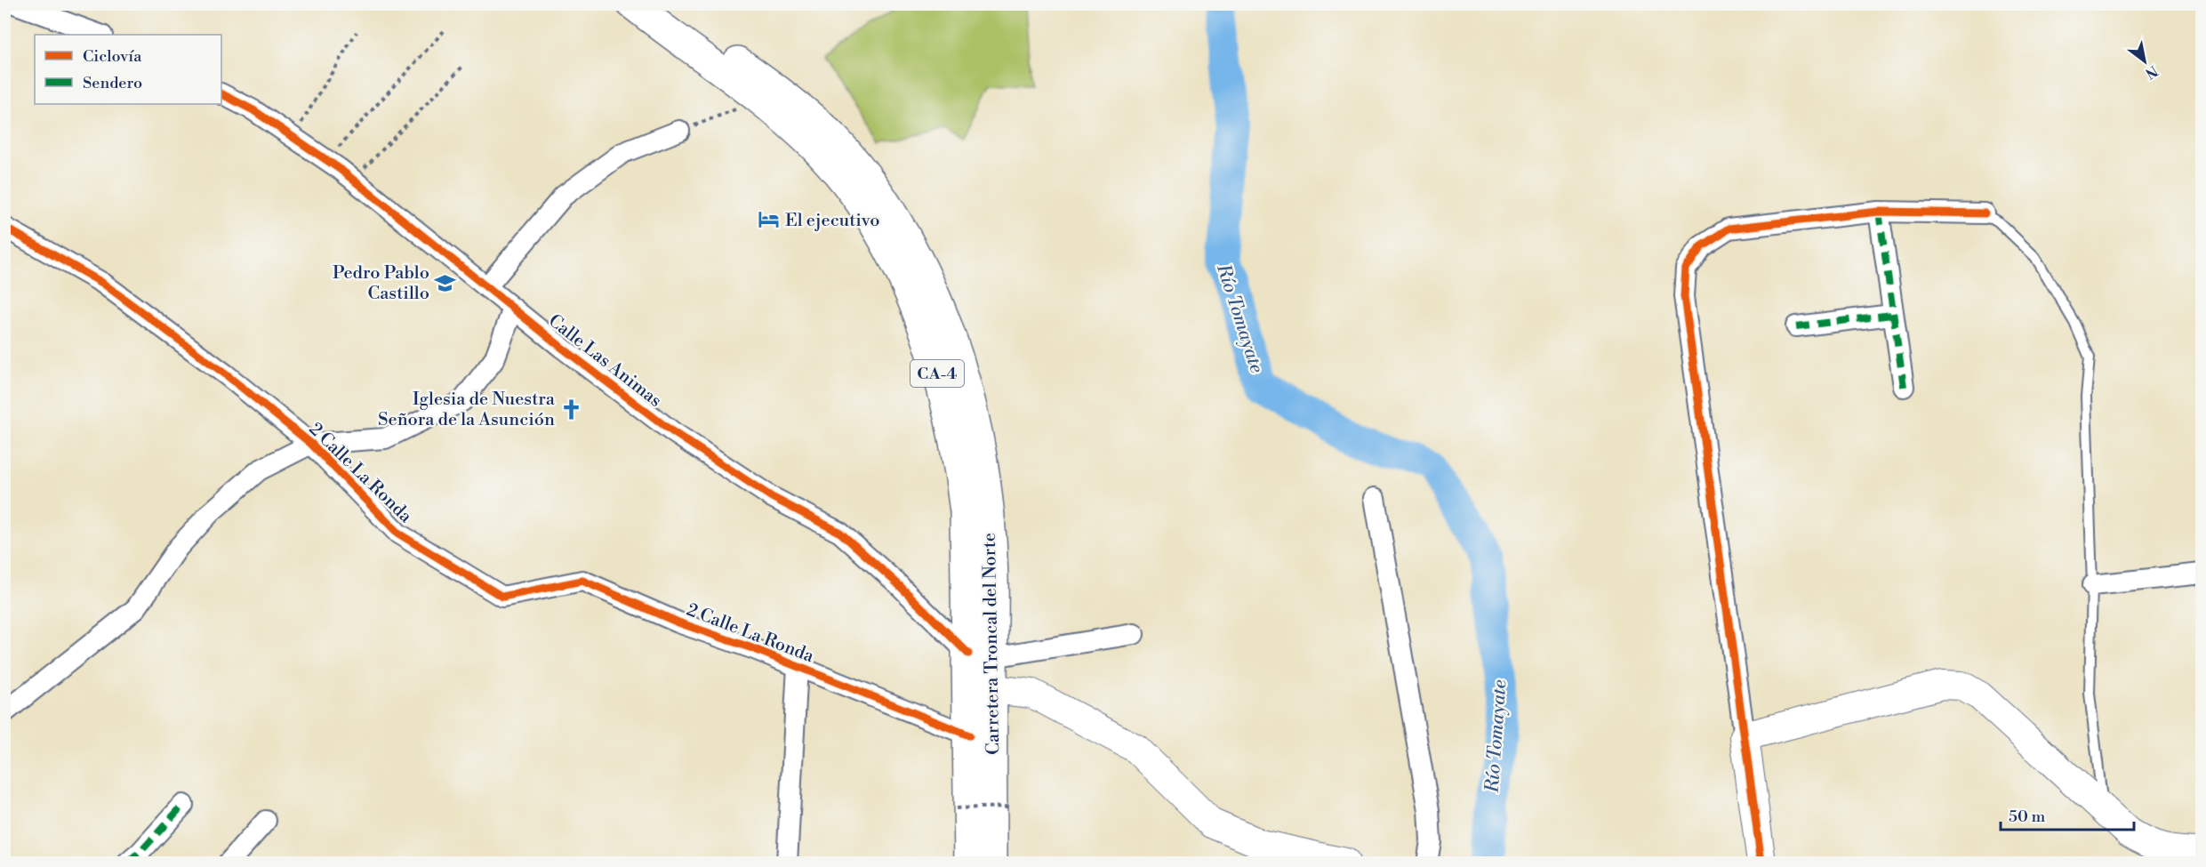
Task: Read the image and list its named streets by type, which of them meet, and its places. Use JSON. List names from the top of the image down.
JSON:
{
  "streets": {
    "main road": ["CA-4", "Carretera Troncal del Norte"],
    "street": ["Calle Las Animas", "2 Calle La Ronda"]
  },
  "crossings": [
    ["Calle Las Animas", "Carretera Troncal del Norte"],
    ["2 Calle La Ronda", "Carretera Troncal del Norte"]
  ],
  "water": ["Río Tomayate"],
  "places": {
    "hotel": ["El ejecutivo"],
    "school or university": ["Pedro Pablo Castillo"],
    "church": ["Iglesia de Nuestra Señora de la Asunción"]
  },
  "legend": ["Ciclovía", "Sendero"],
  "scale_bar": "50 m",
  "north": "bottom right"
}
